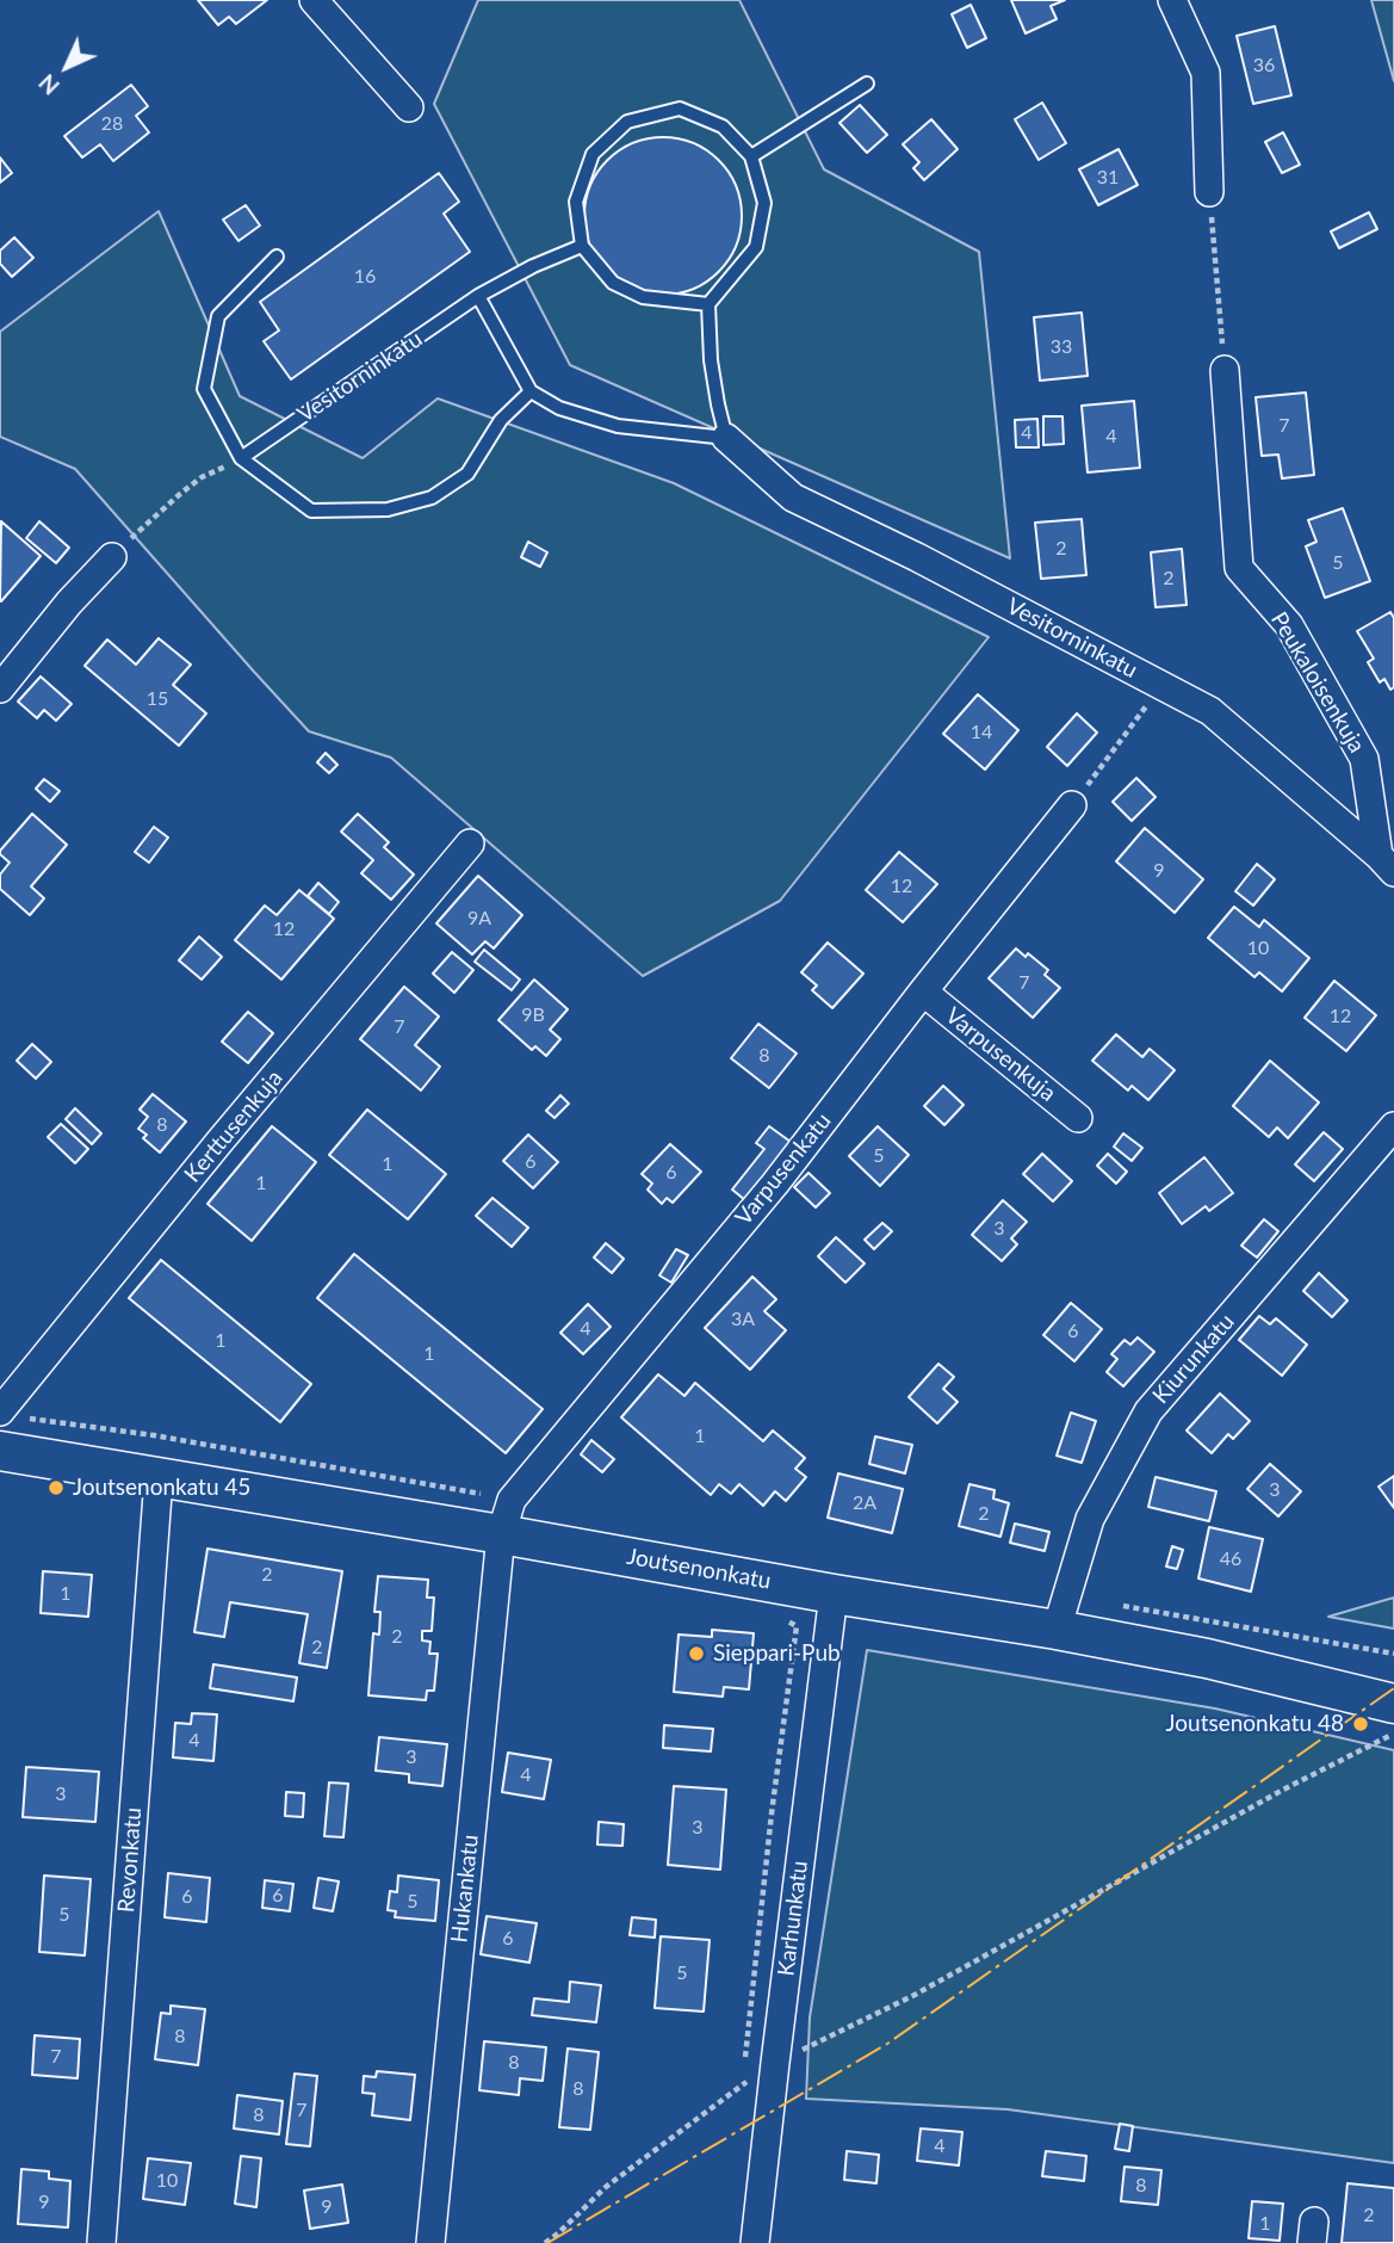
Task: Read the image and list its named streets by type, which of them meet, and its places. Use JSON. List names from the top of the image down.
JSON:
{
  "streets": {
    "main road": ["Joutsenonkatu"],
    "street": [
      "Vesitorninkatu",
      "Peukaloisenkuja",
      "Varpusenkuja",
      "Kerttusenkuja",
      "Varpusenkatu",
      "Kiurunkatu",
      "Revonkatu",
      "Hukankatu",
      "Karhunkatu"
    ]
  },
  "crossings": [
    ["Vesitorninkatu", "Peukaloisenkuja"],
    ["Varpusenkuja", "Varpusenkatu"],
    ["Varpusenkatu", "Joutsenonkatu"],
    ["Varpusenkatu", "Hukankatu"],
    ["Kiurunkatu", "Joutsenonkatu"],
    ["Joutsenonkatu", "Revonkatu"],
    ["Joutsenonkatu", "Hukankatu"],
    ["Joutsenonkatu", "Karhunkatu"]
  ],
  "places": ["Joutsenonkatu 45", "Sieppari-Pub", "Joutsenonkatu 48"],
  "house_numbers": [
    "36",
    "28",
    "31",
    "16",
    "33",
    "7",
    "4",
    "4",
    "2",
    "5",
    "2",
    "15",
    "14",
    "9",
    "12",
    "9A",
    "12",
    "10",
    "7",
    "9B",
    "12",
    "7",
    "8",
    "8",
    "5",
    "6",
    "1",
    "6",
    "1",
    "3",
    "3A",
    "4",
    "6",
    "1",
    "1",
    "1",
    "3",
    "2A",
    "2",
    "46",
    "2",
    "1",
    "2",
    "2",
    "4",
    "3",
    "4",
    "3",
    "3",
    "6",
    "6",
    "5",
    "5",
    "6",
    "5",
    "8",
    "7",
    "8",
    "8",
    "7",
    "8",
    "4",
    "10",
    "8",
    "9",
    "9",
    "2",
    "1"
  ],
  "north": "bottom left"
}
